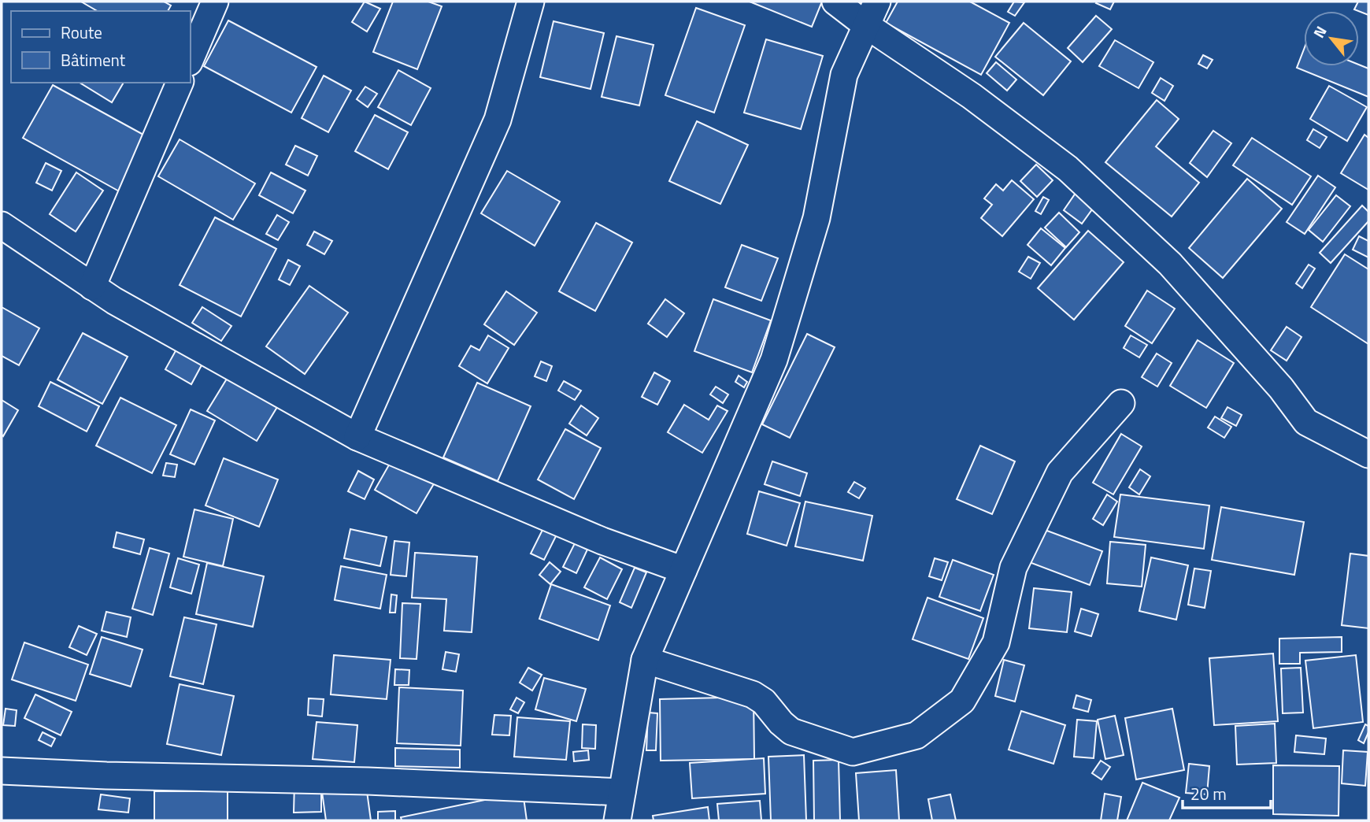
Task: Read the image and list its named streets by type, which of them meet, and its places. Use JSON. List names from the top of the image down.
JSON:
{
  "legend": ["Route", "Bâtiment"],
  "scale_bar": "20 m",
  "north": "top left"
}
